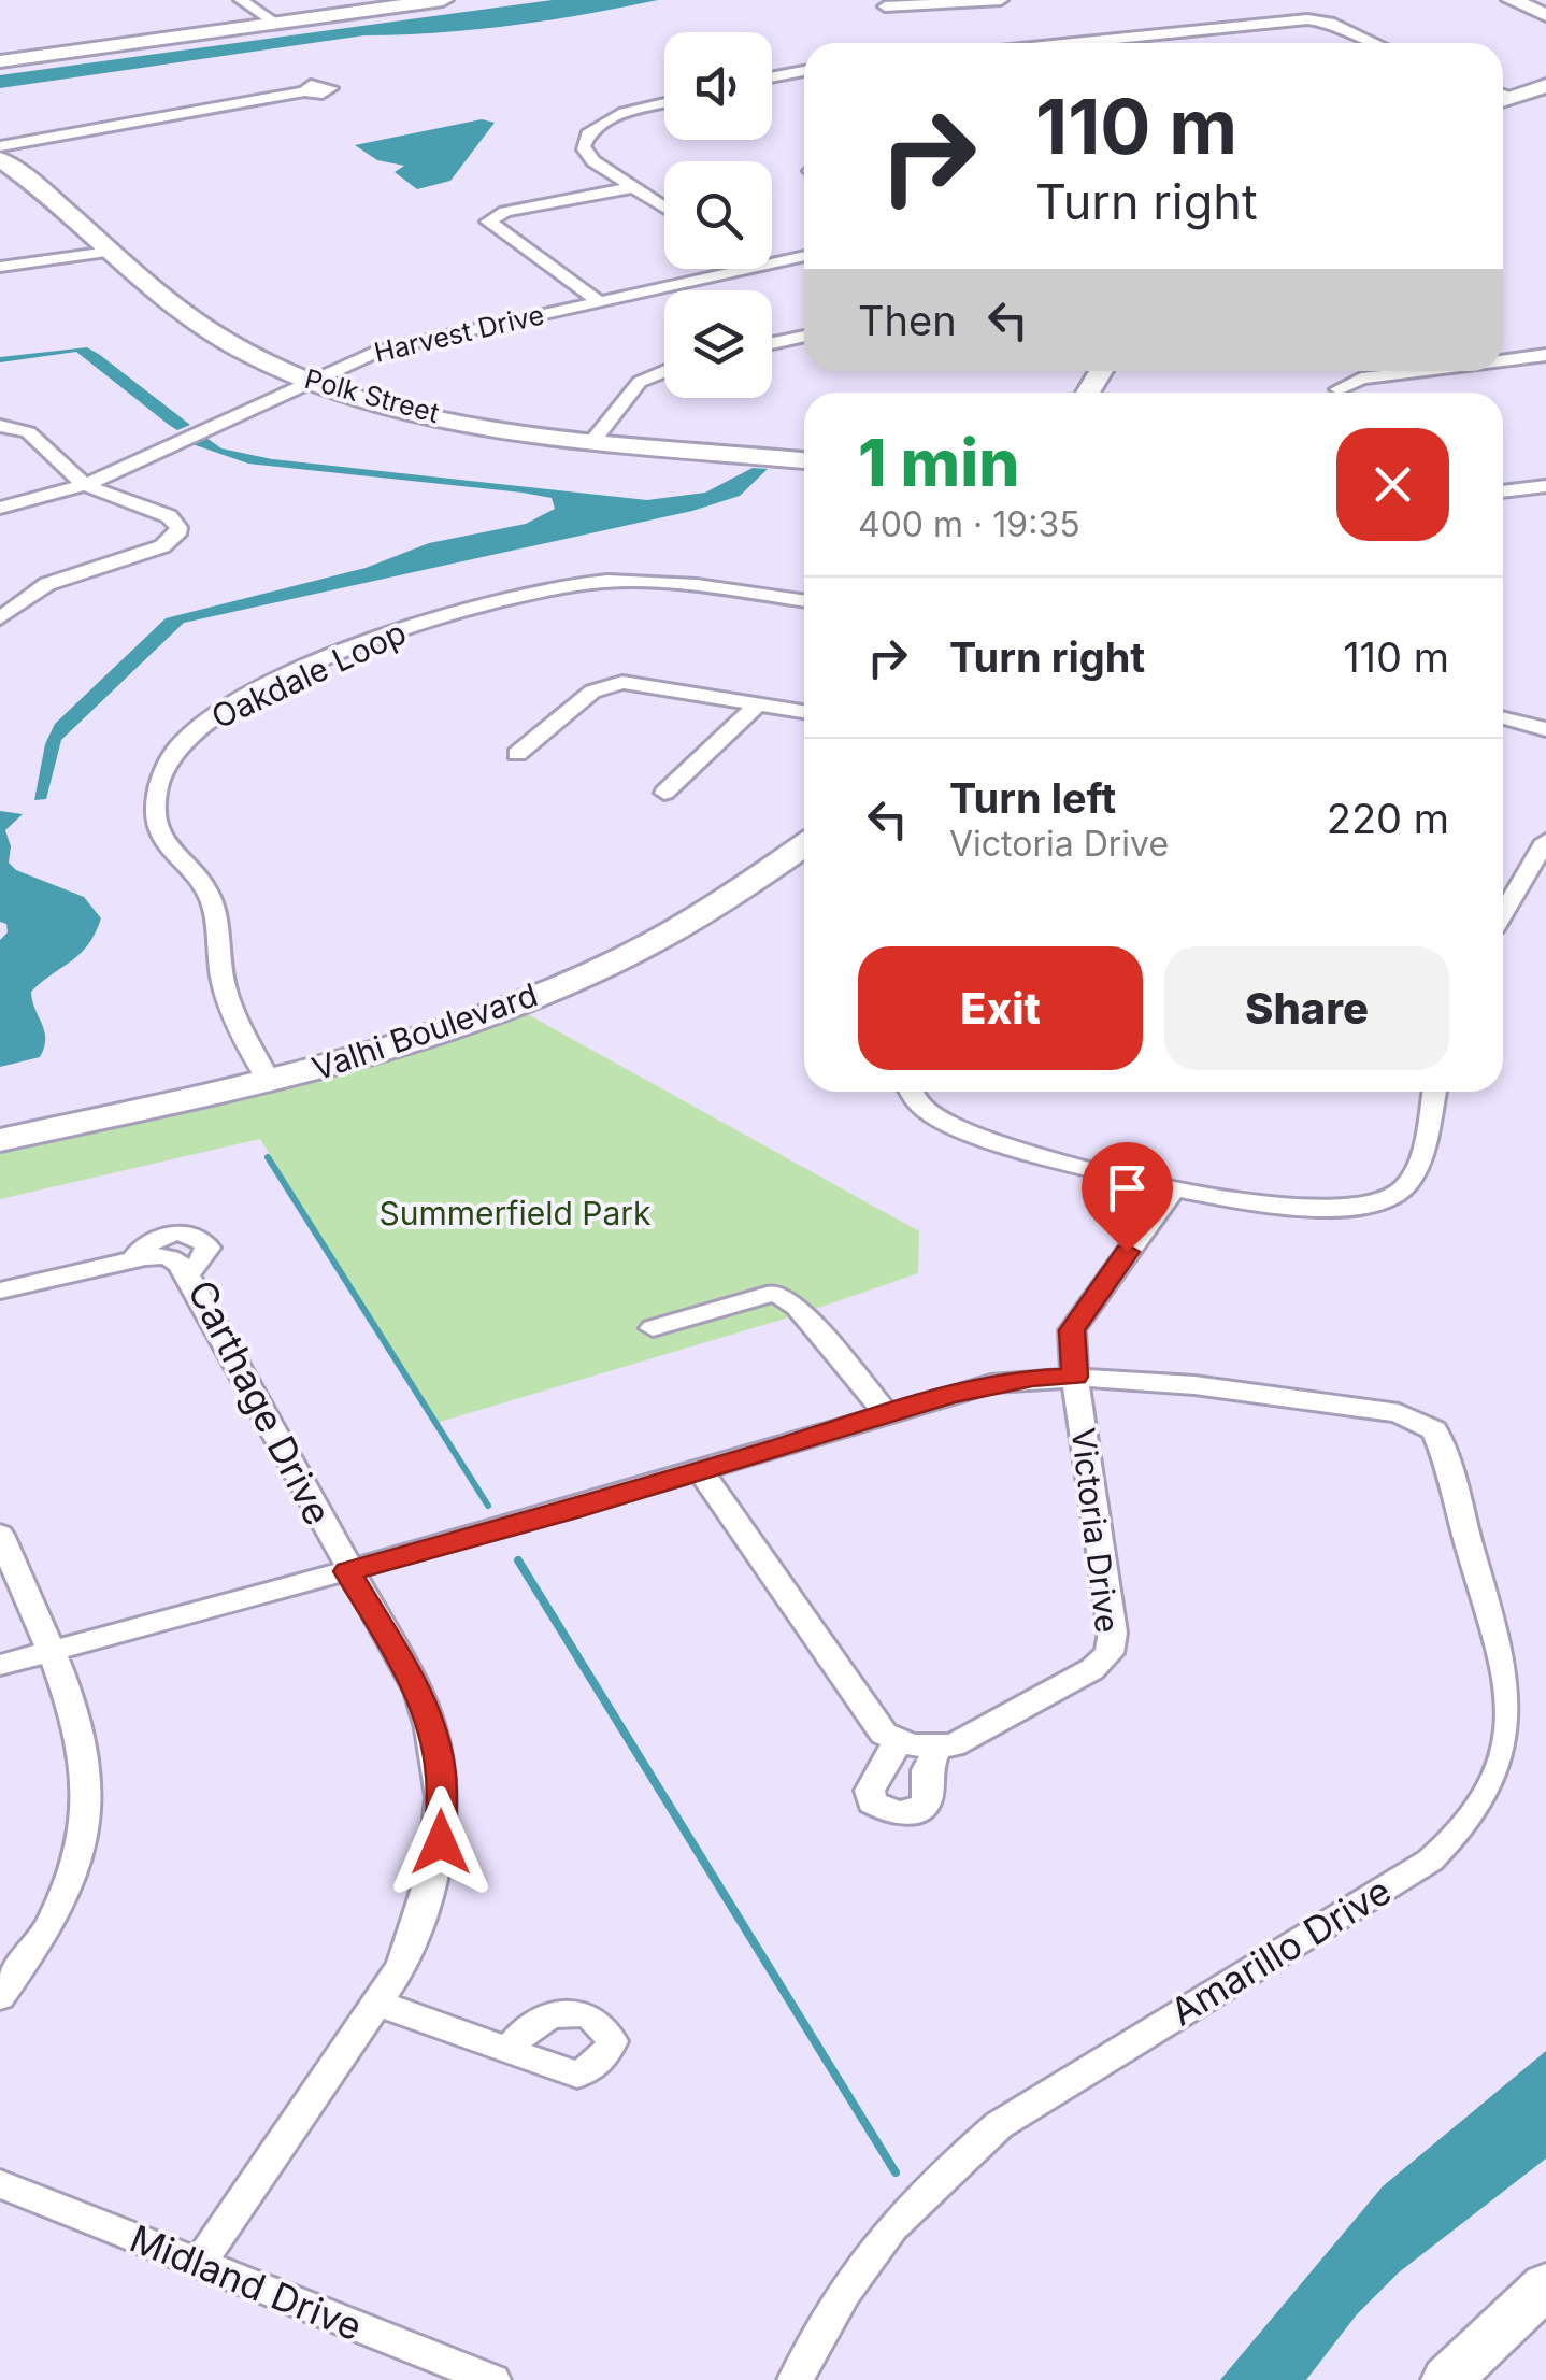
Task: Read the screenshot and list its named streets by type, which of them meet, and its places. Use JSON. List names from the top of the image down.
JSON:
{
  "streets": {
    "street": [
      "Harvest Drive",
      "Polk Street",
      "Oakdale Loop",
      "Valhi Boulevard",
      "Carthage Drive",
      "Victoria Drive",
      "Amarillo Drive",
      "Midland Drive"
    ]
  },
  "crossings": [
    ["Harvest Drive", "Polk Street"],
    ["Oakdale Loop", "Valhi Boulevard"],
    ["Carthage Drive", "Midland Drive"],
    ["Victoria Drive", "Amarillo Drive"]
  ],
  "parks": ["Summerfield Park"],
  "page": {
    "turn": ["110 m", "Turn right"],
    "then": "Then",
    "heading": ["1 min", "400 m · 19:35"],
    "list": [
      {
        "name": "Turn right",
        "value": "110 m"
      },
      {
        "name": "Turn left",
        "note": "Victoria Drive",
        "value": "220 m"
      }
    ],
    "buttons": ["Exit", "Share"]
  }
}
